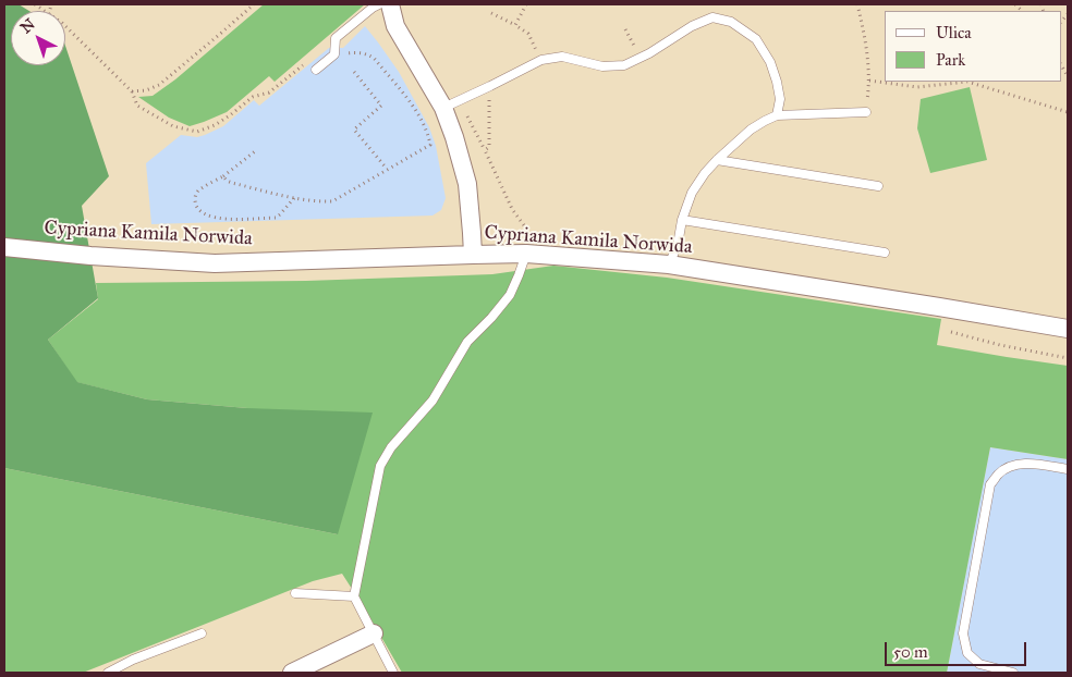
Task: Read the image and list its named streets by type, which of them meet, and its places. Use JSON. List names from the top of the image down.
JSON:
{
  "streets": {
    "street": ["Cypriana Kamila Norwida"]
  },
  "legend": ["Ulica", "Park"],
  "scale_bar": "50 m",
  "north": "top left"
}
